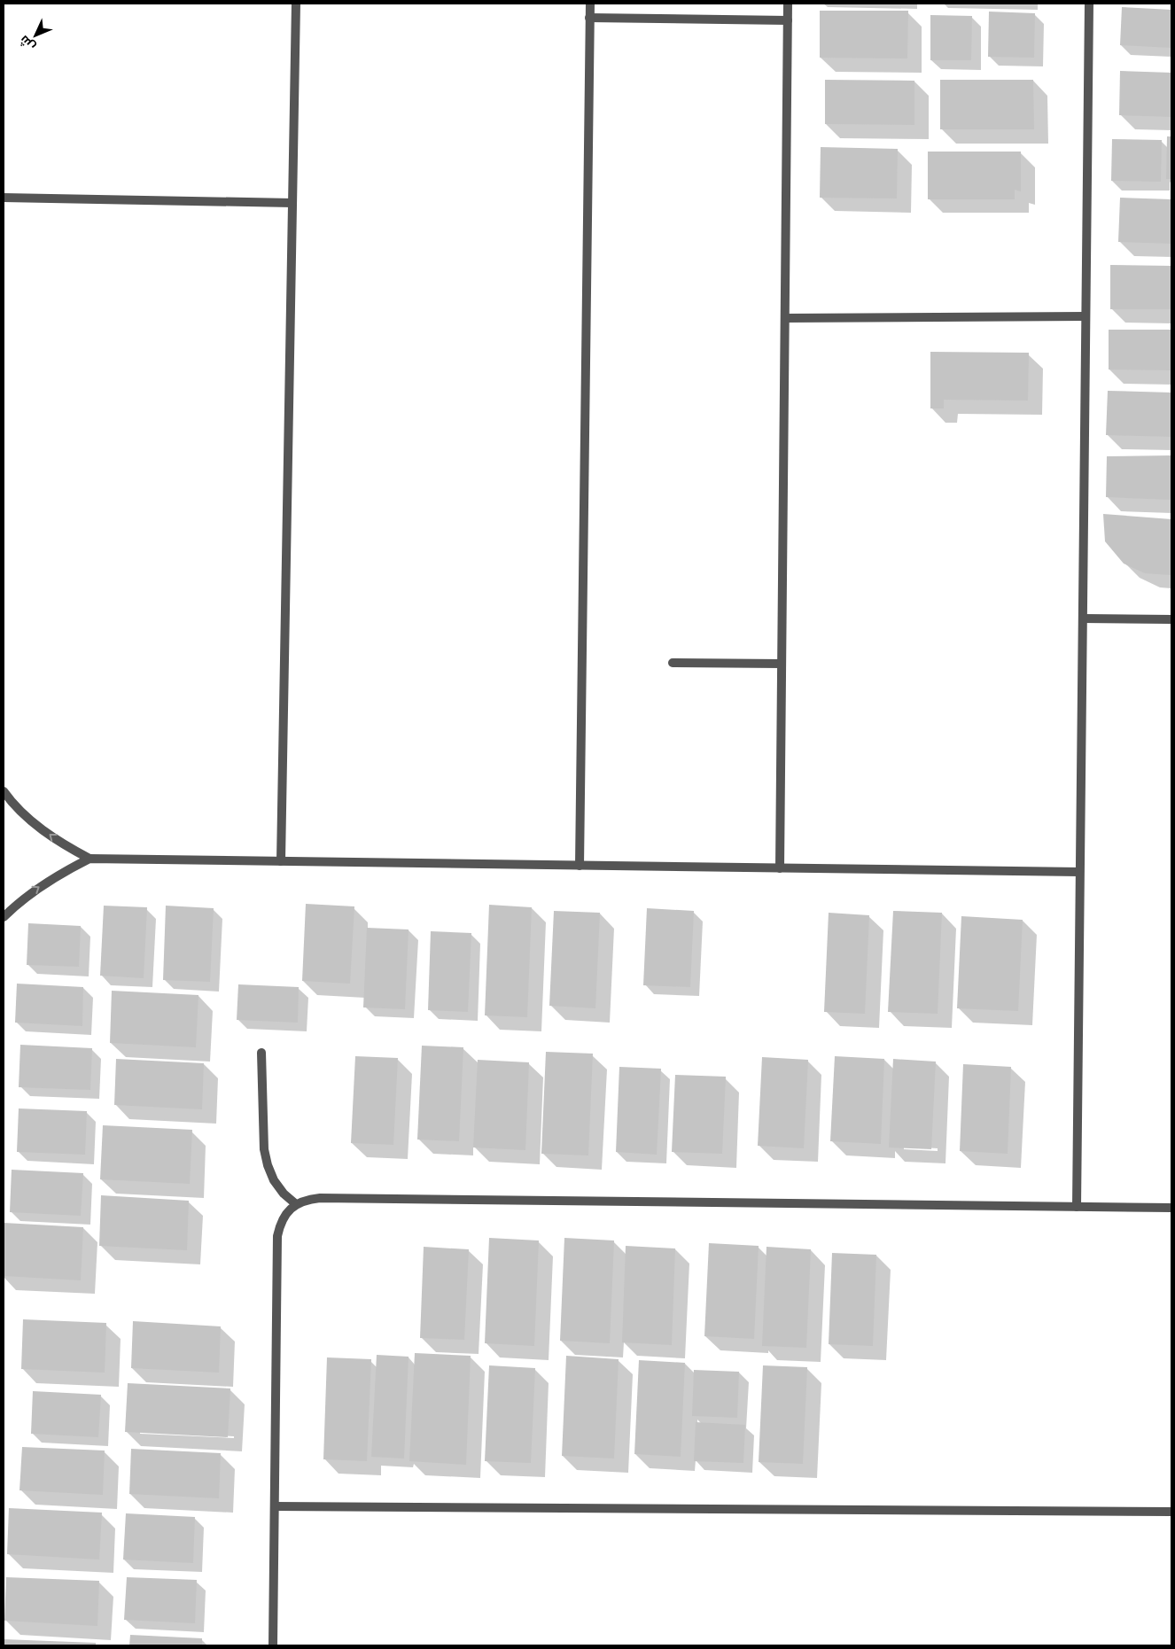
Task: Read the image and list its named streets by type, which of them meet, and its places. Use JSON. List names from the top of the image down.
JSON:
{
  "north": "bottom left"
}
